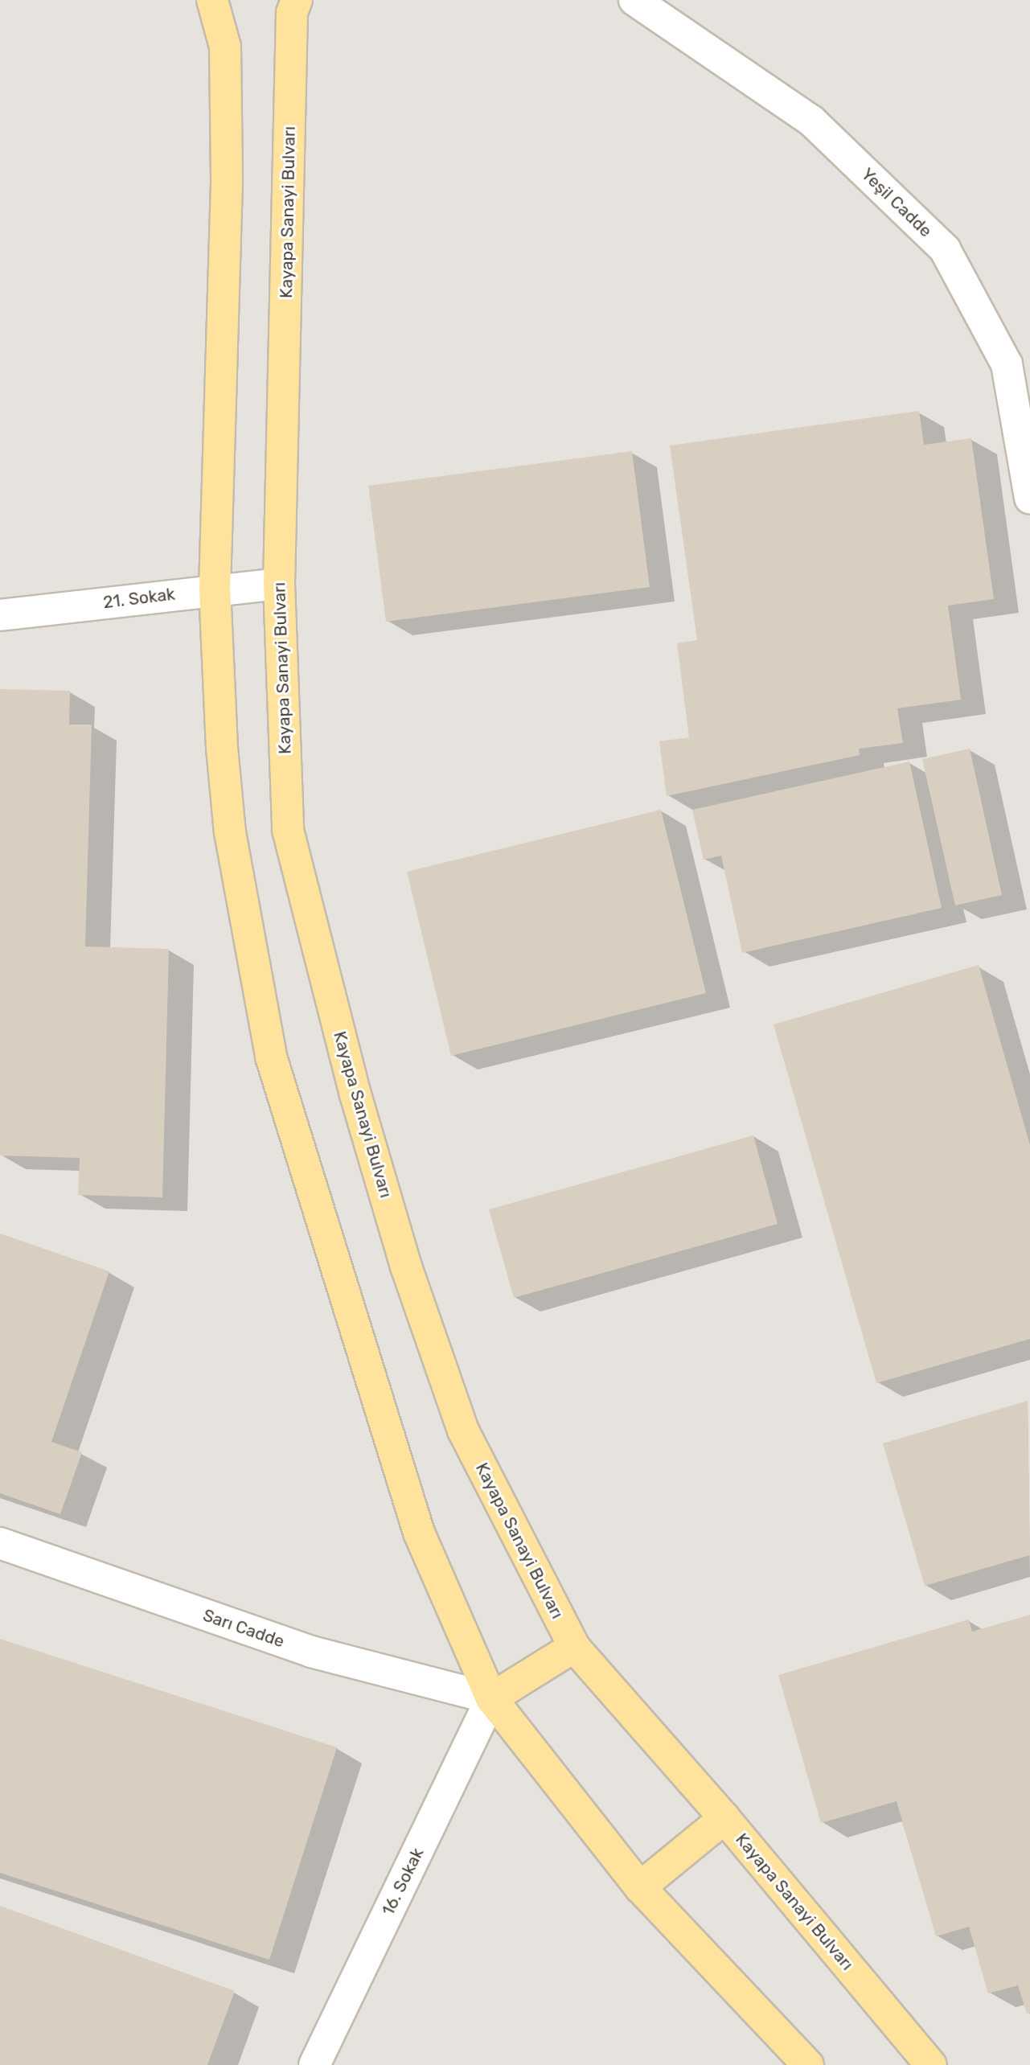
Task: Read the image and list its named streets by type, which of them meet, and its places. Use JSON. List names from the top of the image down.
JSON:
{
  "streets": {
    "main road": ["Kayapa Sanayi Bulvarı"],
    "lane": [
      "Yeşil Cadde",
      "21. Sokak",
      "Sarı Cadde",
      "16. Sokak"
    ]
  },
  "crossings": [
    ["Kayapa Sanayi Bulvarı", "21. Sokak"],
    ["Sarı Cadde", "16. Sokak"]
  ]
}
